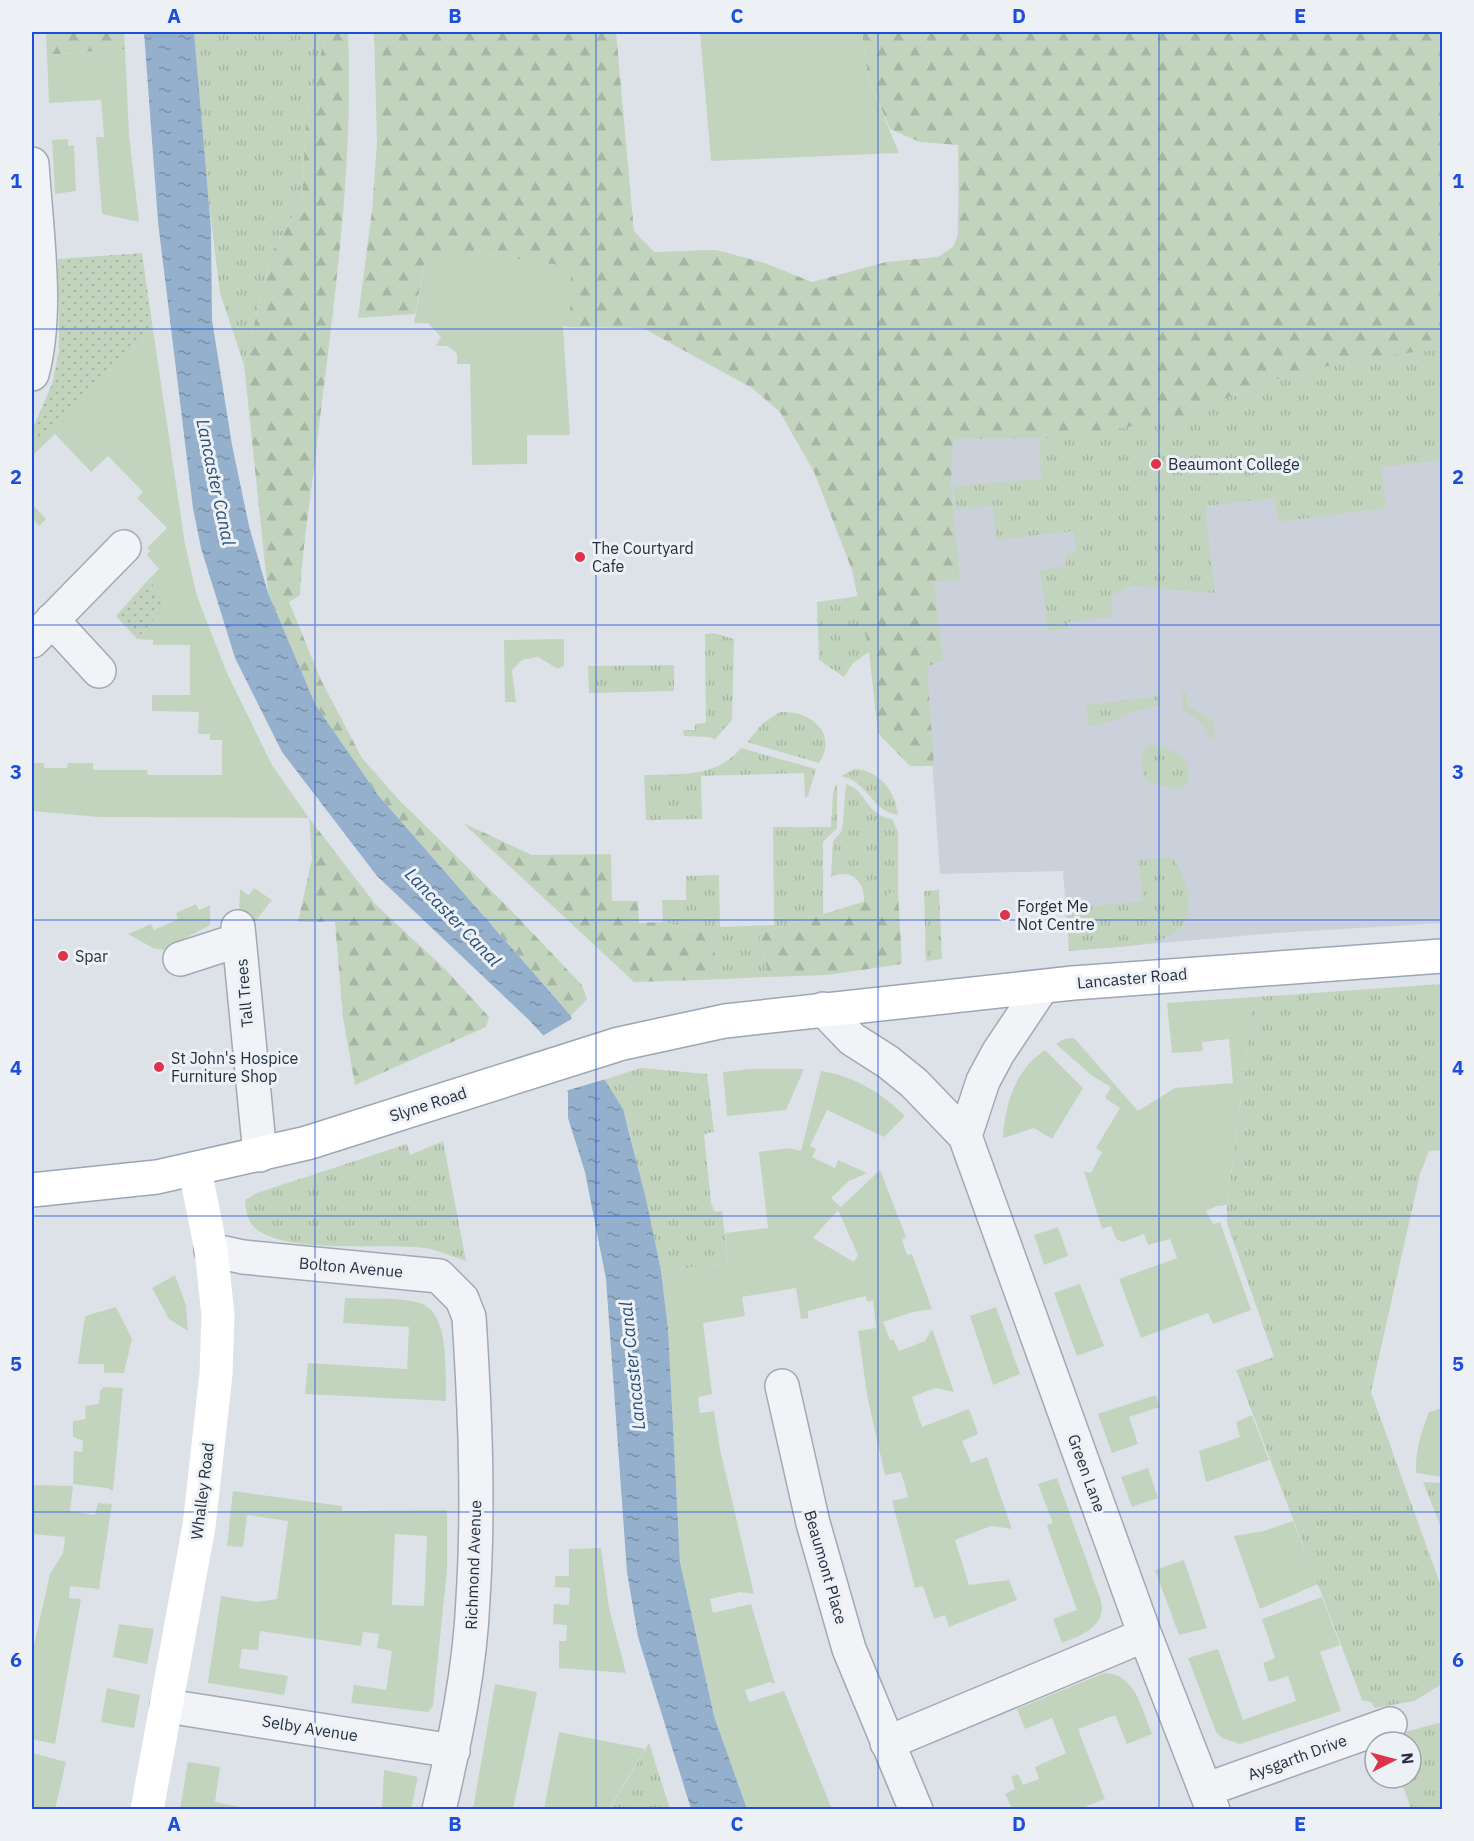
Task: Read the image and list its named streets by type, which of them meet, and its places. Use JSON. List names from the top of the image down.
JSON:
{
  "streets": {
    "main road": ["Lancaster Road", "Slyne Road", "Whalley Road"],
    "street": [
      "Tall Trees",
      "Bolton Avenue",
      "Green Lane",
      "Richmond Avenue",
      "Beaumont Place",
      "Selby Avenue",
      "Aysgarth Drive"
    ]
  },
  "crossings": [
    ["Lancaster Road", "Slyne Road"],
    ["Lancaster Road", "Green Lane"],
    ["Tall Trees", "Slyne Road"],
    ["Slyne Road", "Green Lane"],
    ["Slyne Road", "Whalley Road"],
    ["Bolton Avenue", "Whalley Road"],
    ["Bolton Avenue", "Richmond Avenue"],
    ["Green Lane", "Aysgarth Drive"],
    ["Whalley Road", "Selby Avenue"],
    ["Richmond Avenue", "Selby Avenue"]
  ],
  "water": ["Lancaster Canal"],
  "places": [
    "Beaumont College",
    "The Courtyard Cafe",
    "Forget Me Not Centre",
    "Spar",
    "St John's Hospice Furniture Shop"
  ],
  "north": "right",
  "grid": {
    "columns": [
      "A",
      "B",
      "C",
      "D",
      "E"
    ],
    "rows": [
      "1",
      "2",
      "3",
      "4",
      "5",
      "6"
    ]
  }
}
